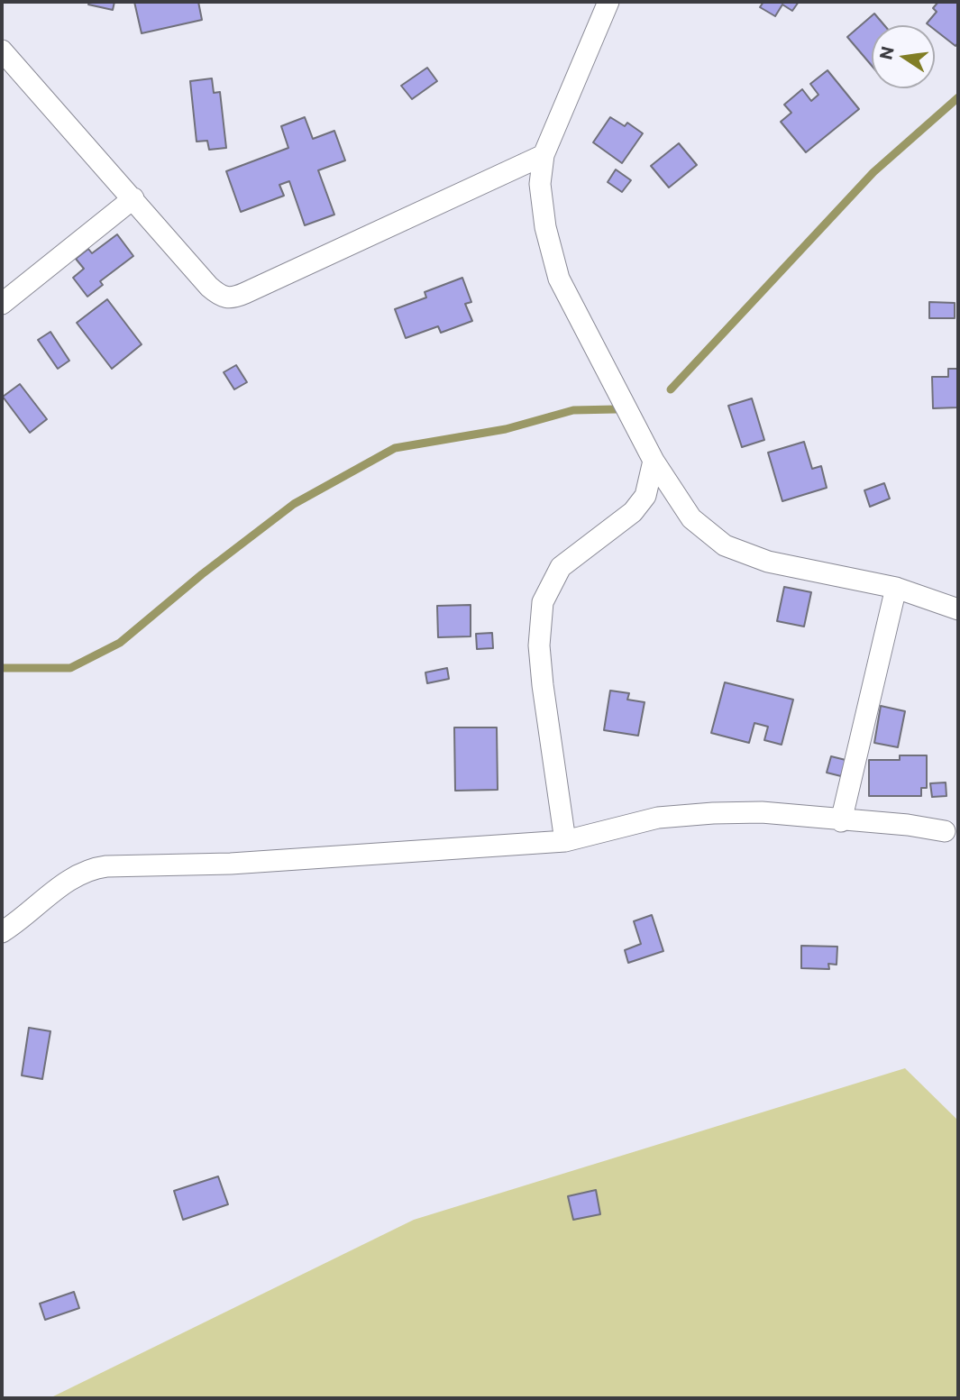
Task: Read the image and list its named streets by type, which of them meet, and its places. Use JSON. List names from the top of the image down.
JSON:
{
  "north": "left"
}
